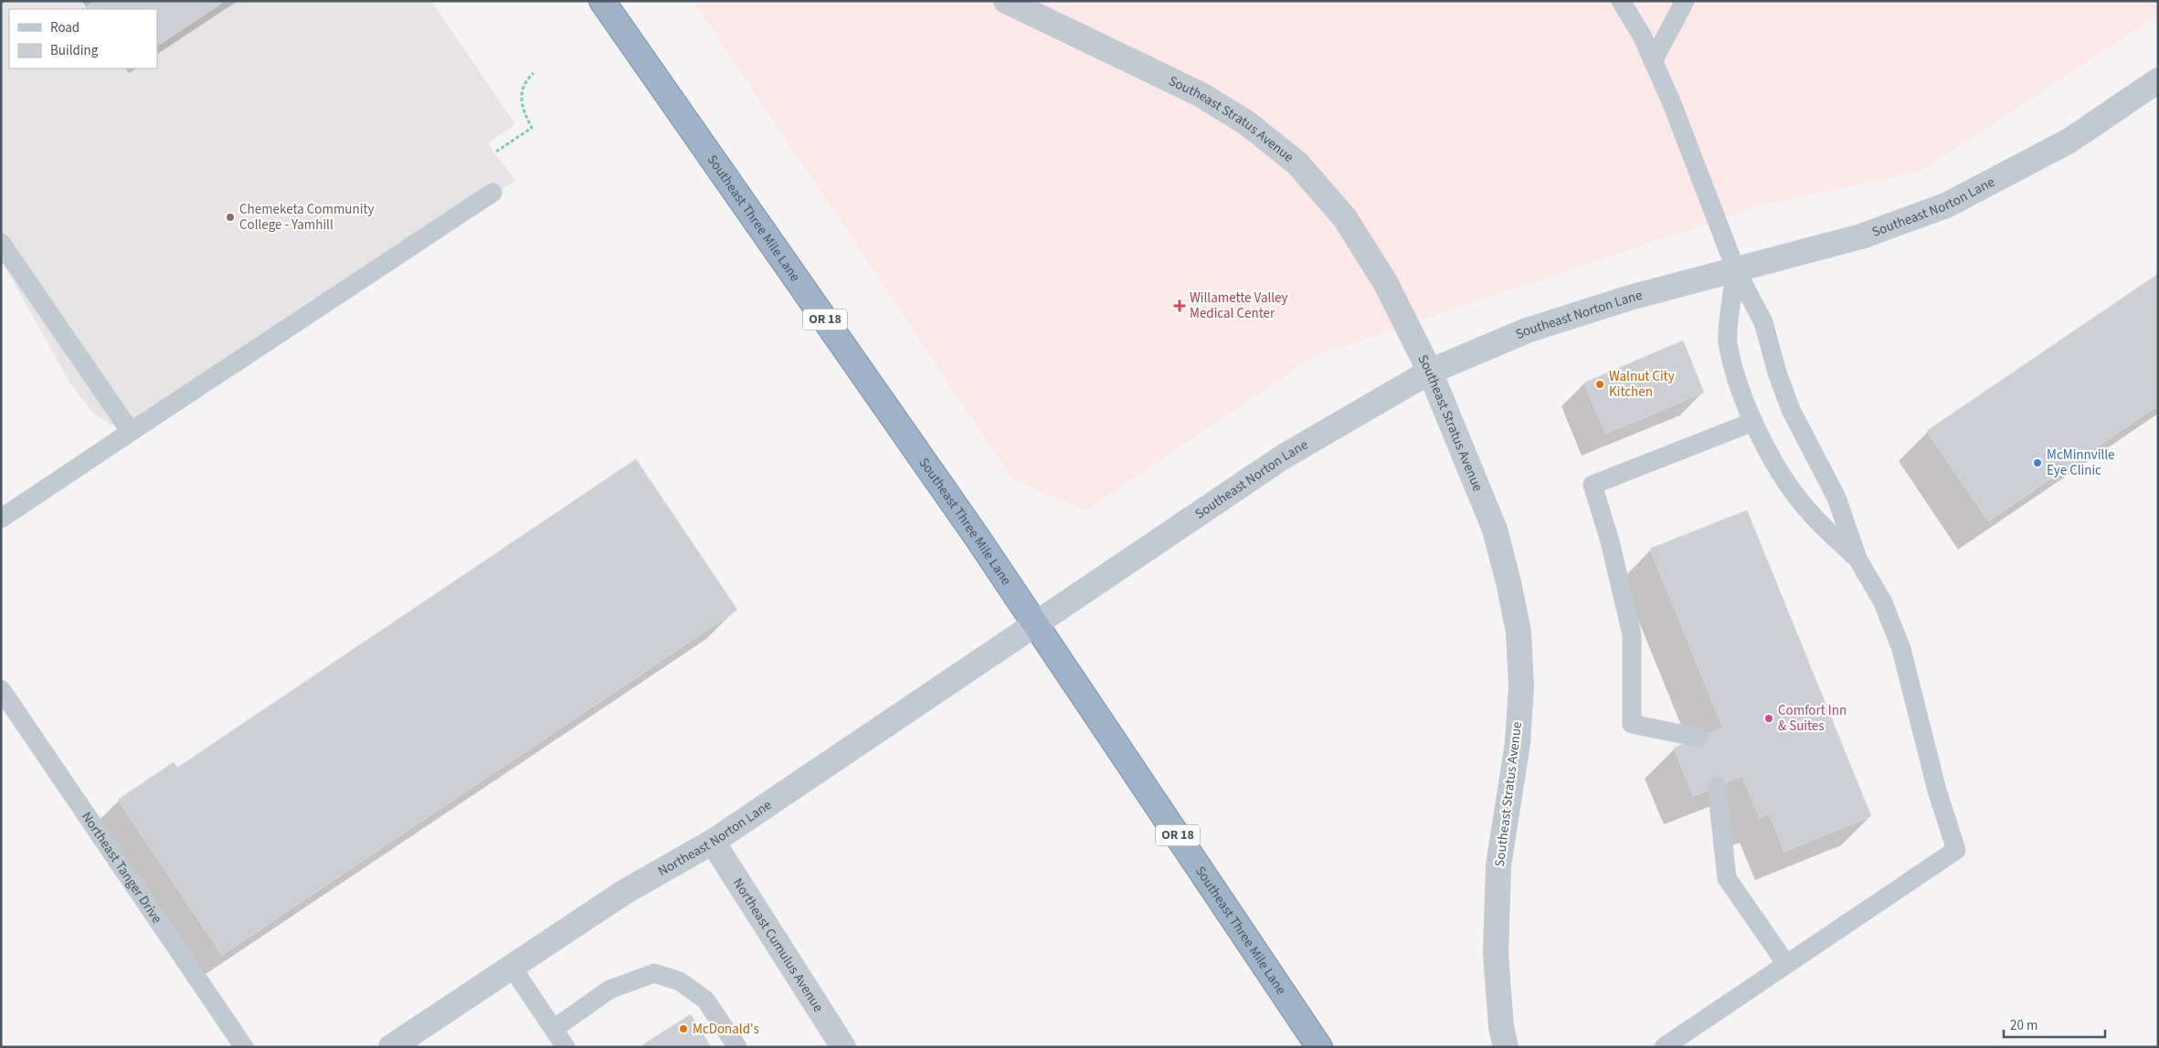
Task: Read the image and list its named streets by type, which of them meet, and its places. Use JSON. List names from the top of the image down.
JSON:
{
  "streets": {
    "highway": ["Southeast Three Mile Lane", "OR 18"],
    "street": [
      "Southeast Stratus Avenue",
      "Southeast Norton Lane",
      "Northeast Norton Lane",
      "Northeast Cumulus Avenue"
    ],
    "lane": ["Northeast Tanger Drive"]
  },
  "crossings": [
    ["Southeast Stratus Avenue", "Southeast Norton Lane"],
    ["Southeast Norton Lane", "Southeast Three Mile Lane"],
    ["Southeast Norton Lane", "Northeast Norton Lane"],
    ["Southeast Three Mile Lane", "Northeast Norton Lane"],
    ["Northeast Norton Lane", "Northeast Cumulus Avenue"]
  ],
  "places": {
    "other": [
      "Chemeketa Community College - Yamhill",
      "Walnut City Kitchen",
      "McMinnville Eye Clinic",
      "Comfort Inn & Suites",
      "McDonald's"
    ],
    "health": ["Willamette Valley Medical Center"]
  },
  "legend": ["Road", "Building"],
  "scale_bar": "20 m"
}
